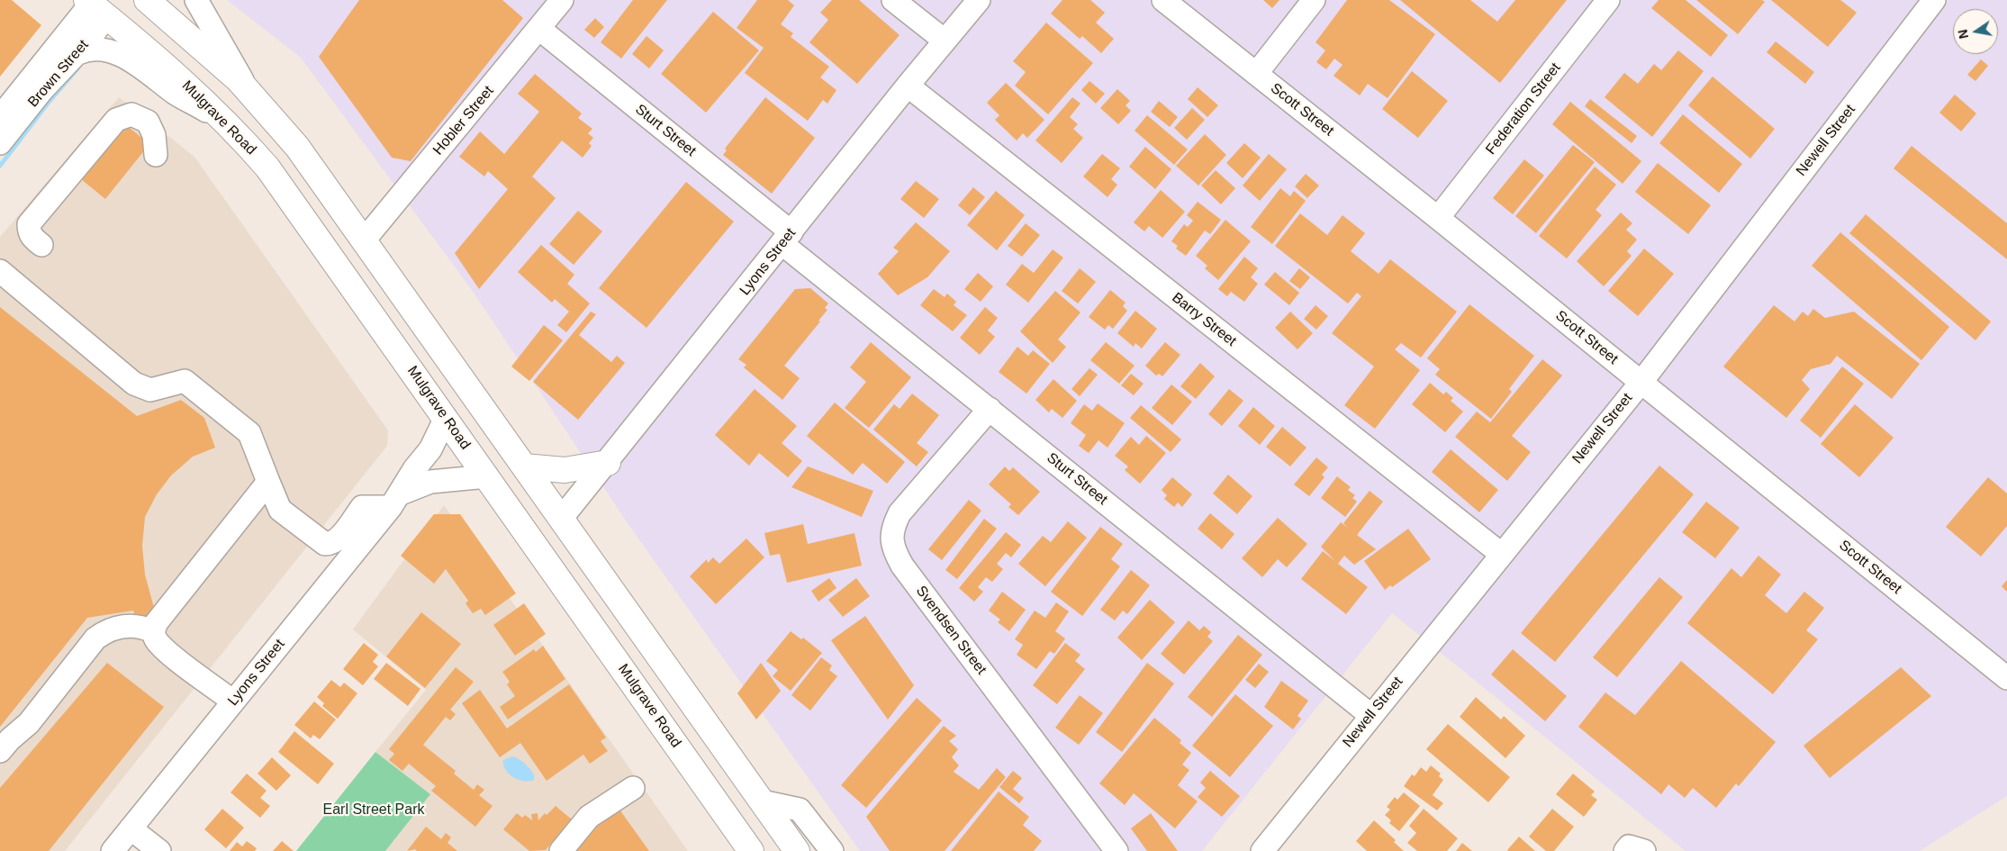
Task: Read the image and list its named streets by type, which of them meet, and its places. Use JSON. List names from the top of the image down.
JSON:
{
  "streets": {
    "main road": ["Mulgrave Road"],
    "street": [
      "Brown Street",
      "Federation Street",
      "Scott Street",
      "Hobler Street",
      "Sturt Street",
      "Newell Street",
      "Lyons Street",
      "Barry Street",
      "Svendsen Street"
    ]
  },
  "crossings": [
    ["Brown Street", "Mulgrave Road"],
    ["Federation Street", "Scott Street"],
    ["Scott Street", "Newell Street"],
    ["Mulgrave Road", "Lyons Street"],
    ["Hobler Street", "Sturt Street"],
    ["Sturt Street", "Newell Street"],
    ["Sturt Street", "Lyons Street"],
    ["Sturt Street", "Svendsen Street"],
    ["Newell Street", "Barry Street"],
    ["Lyons Street", "Barry Street"]
  ],
  "parks": ["Earl Street Park"],
  "north": "left"
}
